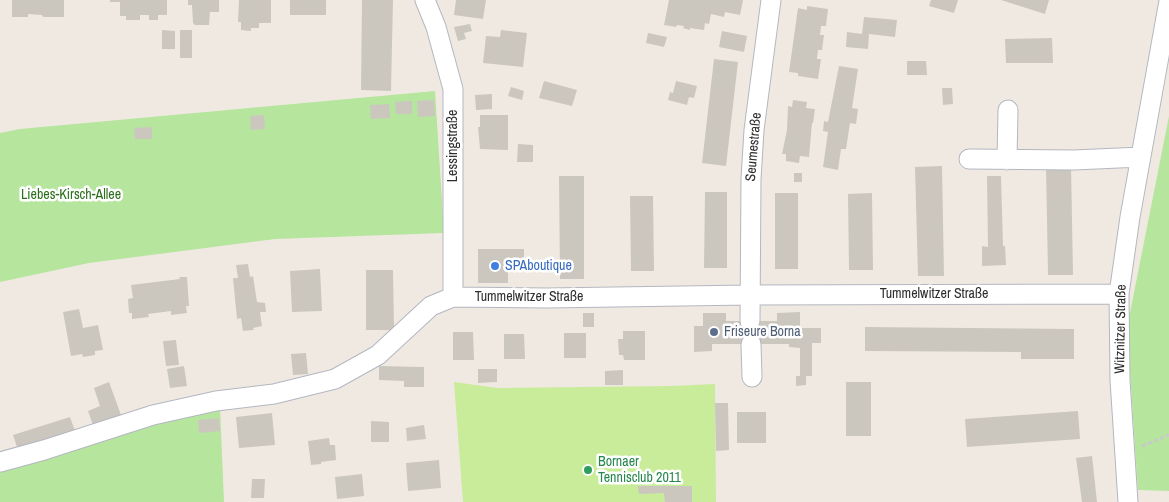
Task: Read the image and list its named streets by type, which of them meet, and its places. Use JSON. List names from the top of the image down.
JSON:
{
  "streets": {
    "street": [
      "Lessingstraße",
      "Seumestraße",
      "Tummelwitzer Straße",
      "Witznitzer Straße"
    ]
  },
  "crossings": [
    ["Lessingstraße", "Tummelwitzer Straße"],
    ["Seumestraße", "Tummelwitzer Straße"],
    ["Tummelwitzer Straße", "Witznitzer Straße"]
  ],
  "parks": ["Liebes-Kirsch-Allee"],
  "places": ["SPAboutique", "Friseure Borna", "Bornaer Tennisclub 2011"]
}
